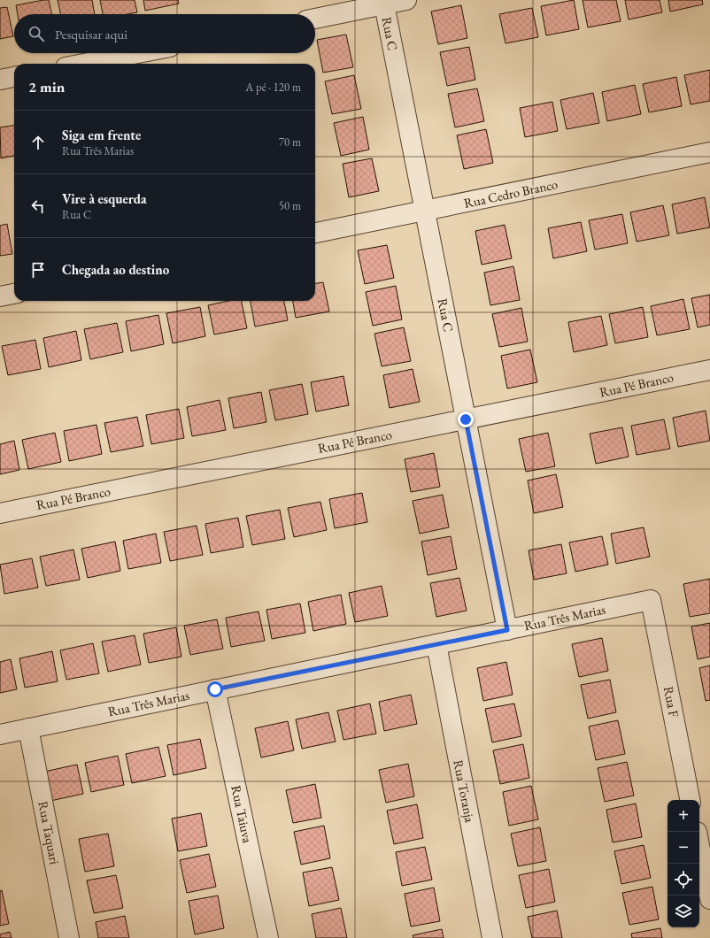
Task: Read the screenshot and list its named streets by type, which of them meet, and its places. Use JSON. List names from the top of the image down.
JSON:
{
  "streets": {
    "street": [
      "Rua C",
      "Rua Cedro Branco",
      "Rua Pé Branco",
      "Rua Três Marias",
      "Rua F",
      "Rua Toranja",
      "Rua Taiuva",
      "Rua Taquari"
    ]
  },
  "crossings": [
    ["Rua C", "Rua Cedro Branco"],
    ["Rua C", "Rua Pé Branco"],
    ["Rua C", "Rua Três Marias"],
    ["Rua Três Marias", "Rua F"],
    ["Rua Três Marias", "Rua Toranja"],
    ["Rua Três Marias", "Rua Taiuva"],
    ["Rua Três Marias", "Rua Taquari"]
  ],
  "page": {
    "search": "Pesquisar aqui",
    "heading": ["2 min", "A pé · 120 m"],
    "list": [
      ["Siga em frente", "Rua Três Marias", "70 m"],
      ["Vire à esquerda", "Rua C", "50 m"],
      "Chegada ao destino"
    ],
    "map_buttons": ["+", "−"]
  }
}
